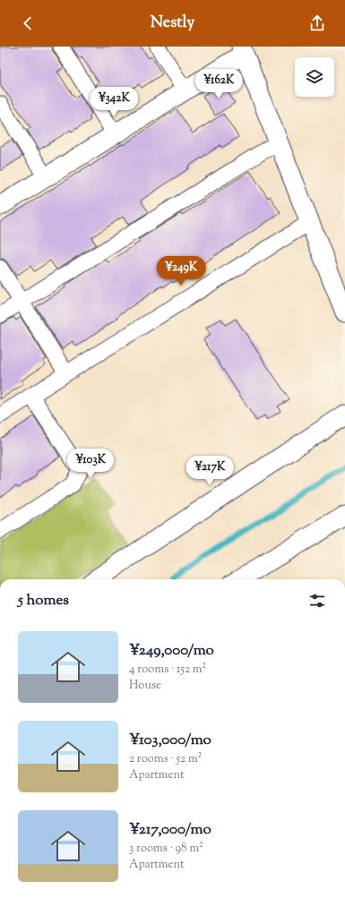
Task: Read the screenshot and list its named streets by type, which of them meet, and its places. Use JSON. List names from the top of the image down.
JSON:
{
  "page": {
    "header": "Nestly",
    "price": [
      "¥162K",
      "¥342K",
      "¥249K",
      "¥103K",
      "¥217K"
    ],
    "heading": "5 homes",
    "list": [
      {
        "name": "¥249,000/mo",
        "note": "4 rooms · 152 m² · House"
      },
      {
        "name": "¥103,000/mo",
        "note": "2 rooms · 52 m² · Apartment"
      },
      {
        "name": "¥217,000/mo",
        "note": "3 rooms · 98 m² · Apartment"
      }
    ]
  }
}
